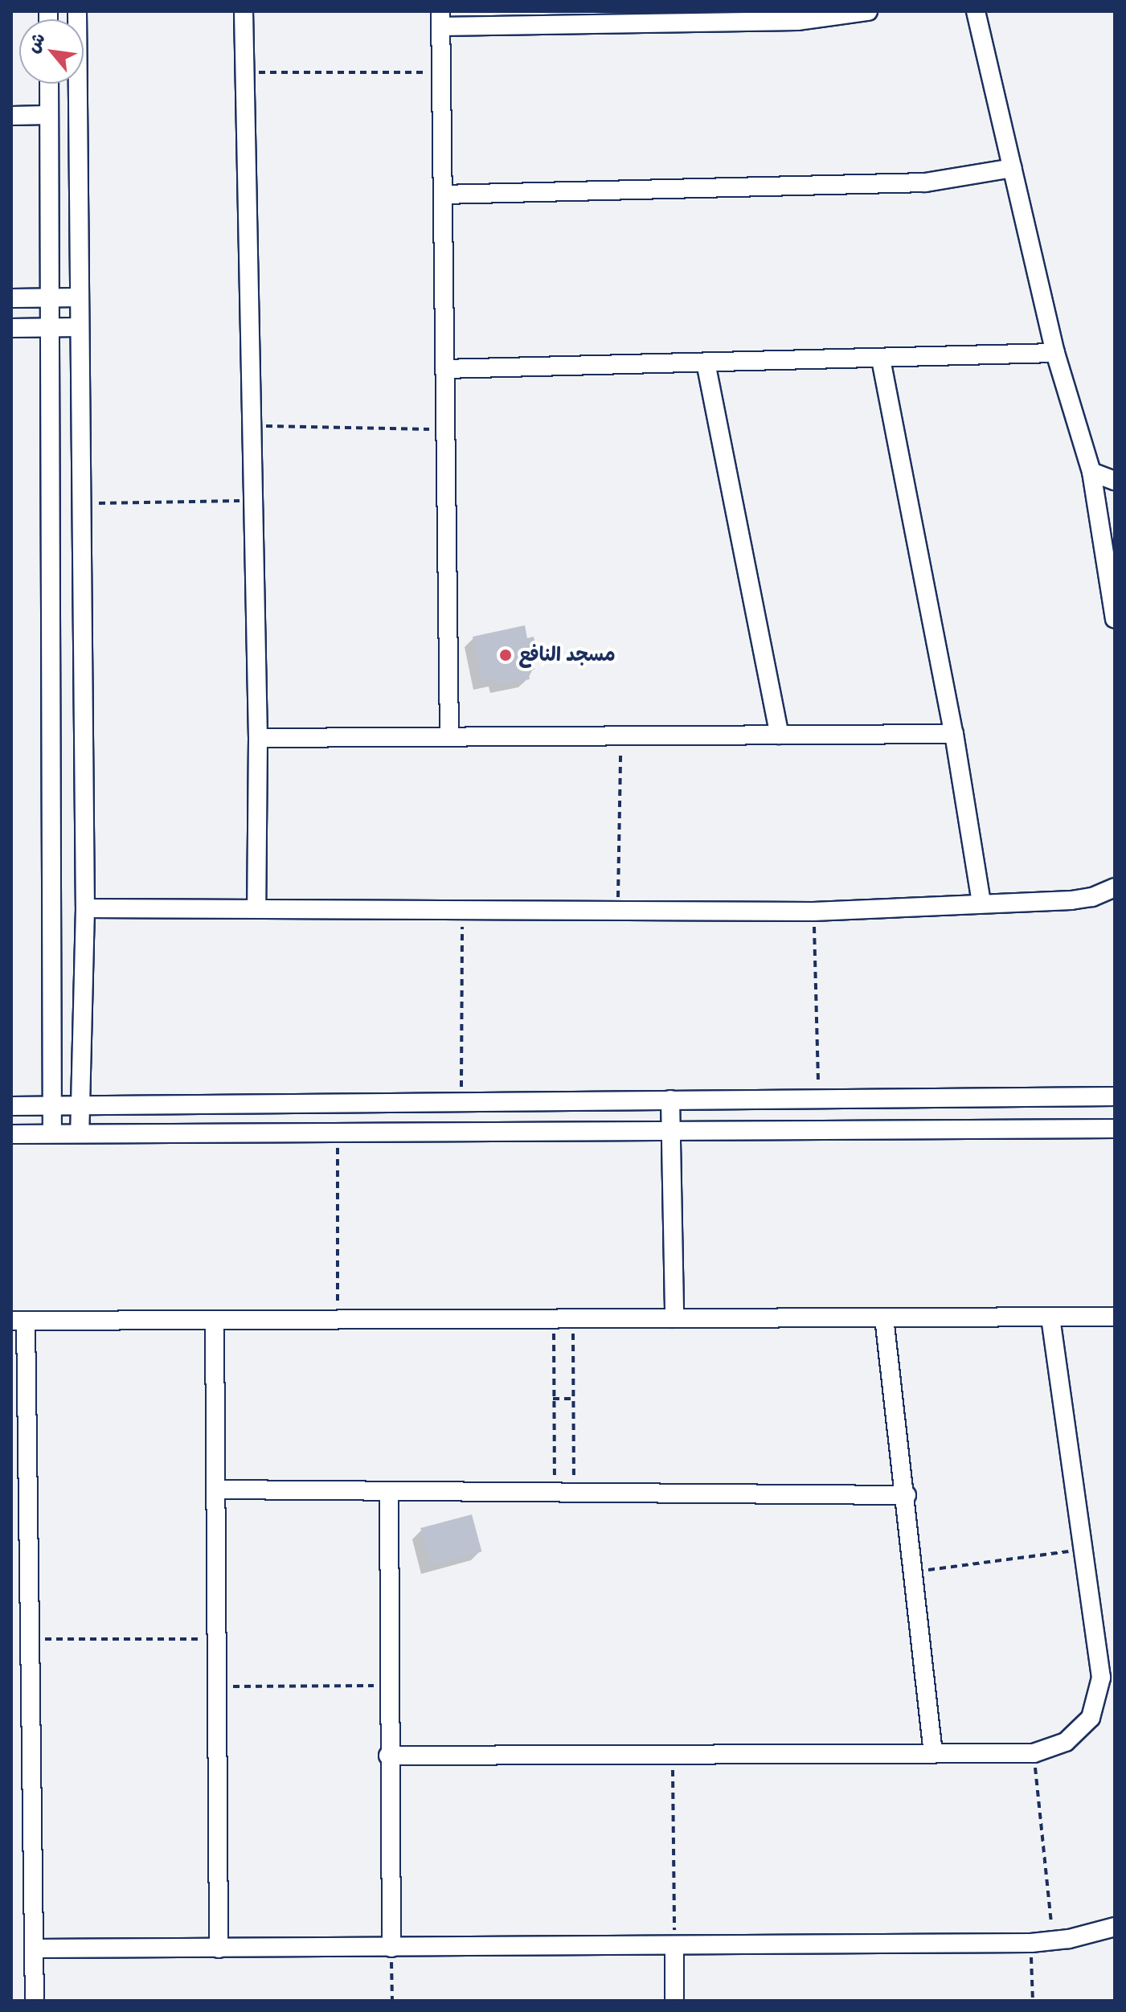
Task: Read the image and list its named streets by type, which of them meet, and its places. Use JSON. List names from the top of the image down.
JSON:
{
  "places": ["مسجد النافع"],
  "north": "top left"
}
